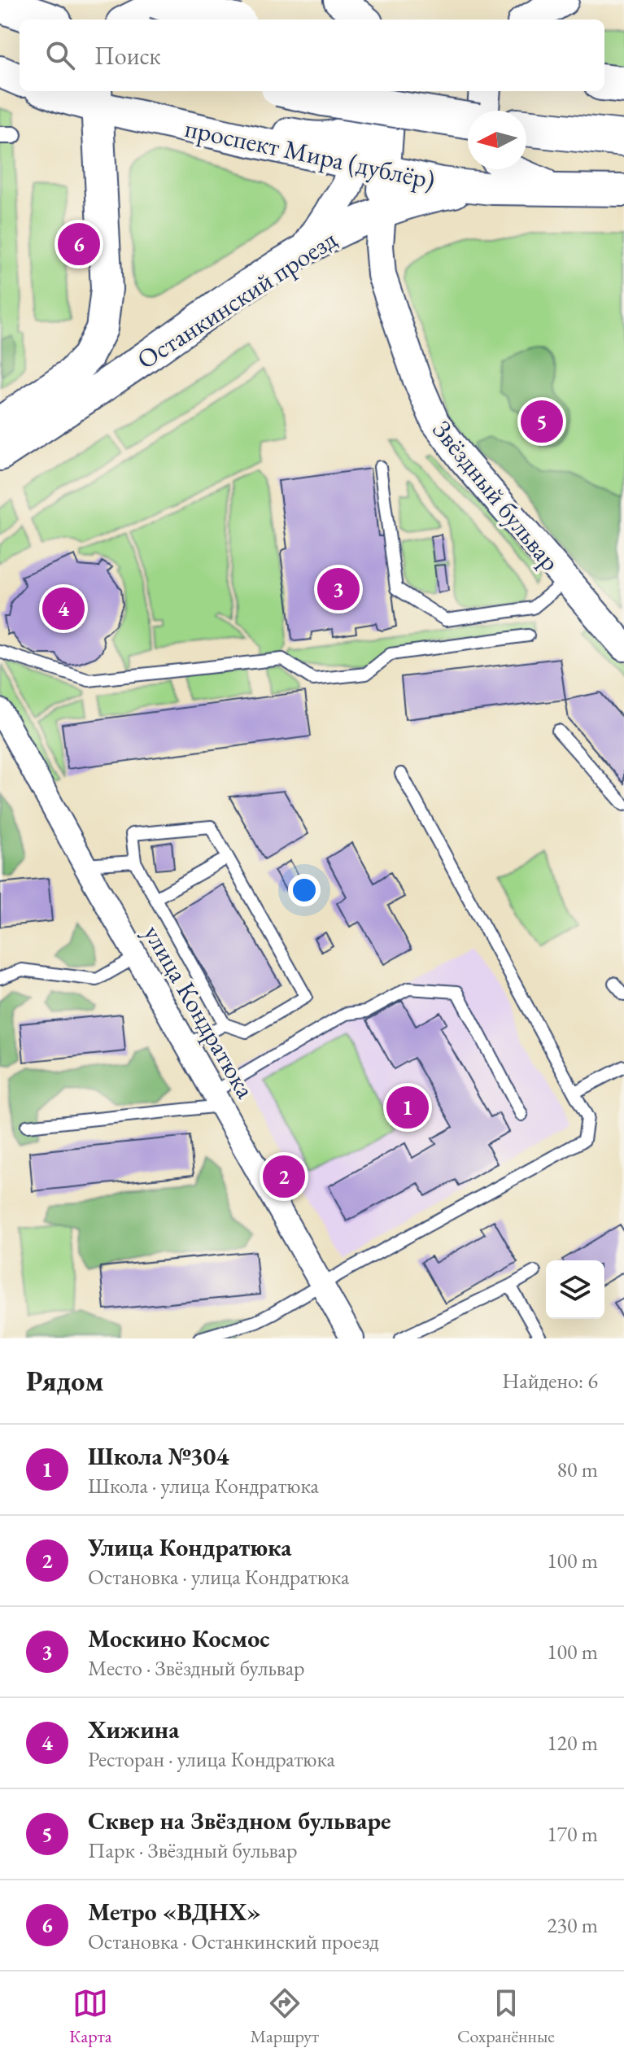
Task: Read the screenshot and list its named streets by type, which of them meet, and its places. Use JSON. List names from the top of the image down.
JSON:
{
  "streets": {
    "main road": ["проспект Мира (дублёр)", "Останкинский проезд"],
    "street": ["Звёздный бульвар", "улица Кондратюка"]
  },
  "crossings": [
    ["проспект Мира (дублёр)", "Останкинский проезд"],
    ["Останкинский проезд", "Звёздный бульвар"]
  ],
  "north": "left",
  "page": {
    "search": "Поиск",
    "pins": [
      "6",
      "5",
      "3",
      "4",
      "1",
      "2"
    ],
    "heading": ["Рядом", "Найдено: 6"],
    "list": [
      {
        "mark": "1",
        "name": "Школа №304",
        "note": "Школа · улица Кондратюка",
        "value": "80 m"
      },
      {
        "mark": "2",
        "name": "Улица Кондратюка",
        "note": "Остановка · улица Кондратюка",
        "value": "100 m"
      },
      {
        "mark": "3",
        "name": "Москино Космос",
        "note": "Место · Звёздный бульвар",
        "value": "100 m"
      },
      {
        "mark": "4",
        "name": "Хижина",
        "note": "Ресторан · улица Кондратюка",
        "value": "120 m"
      },
      {
        "mark": "5",
        "name": "Сквер на Звёздном бульваре",
        "note": "Парк · Звёздный бульвар",
        "value": "170 m"
      },
      {
        "mark": "6",
        "name": "Метро «ВДНХ»",
        "note": "Остановка · Останкинский проезд",
        "value": "230 m"
      }
    ],
    "nav": ["Карта", "Маршрут", "Сохранённые"]
  }
}
